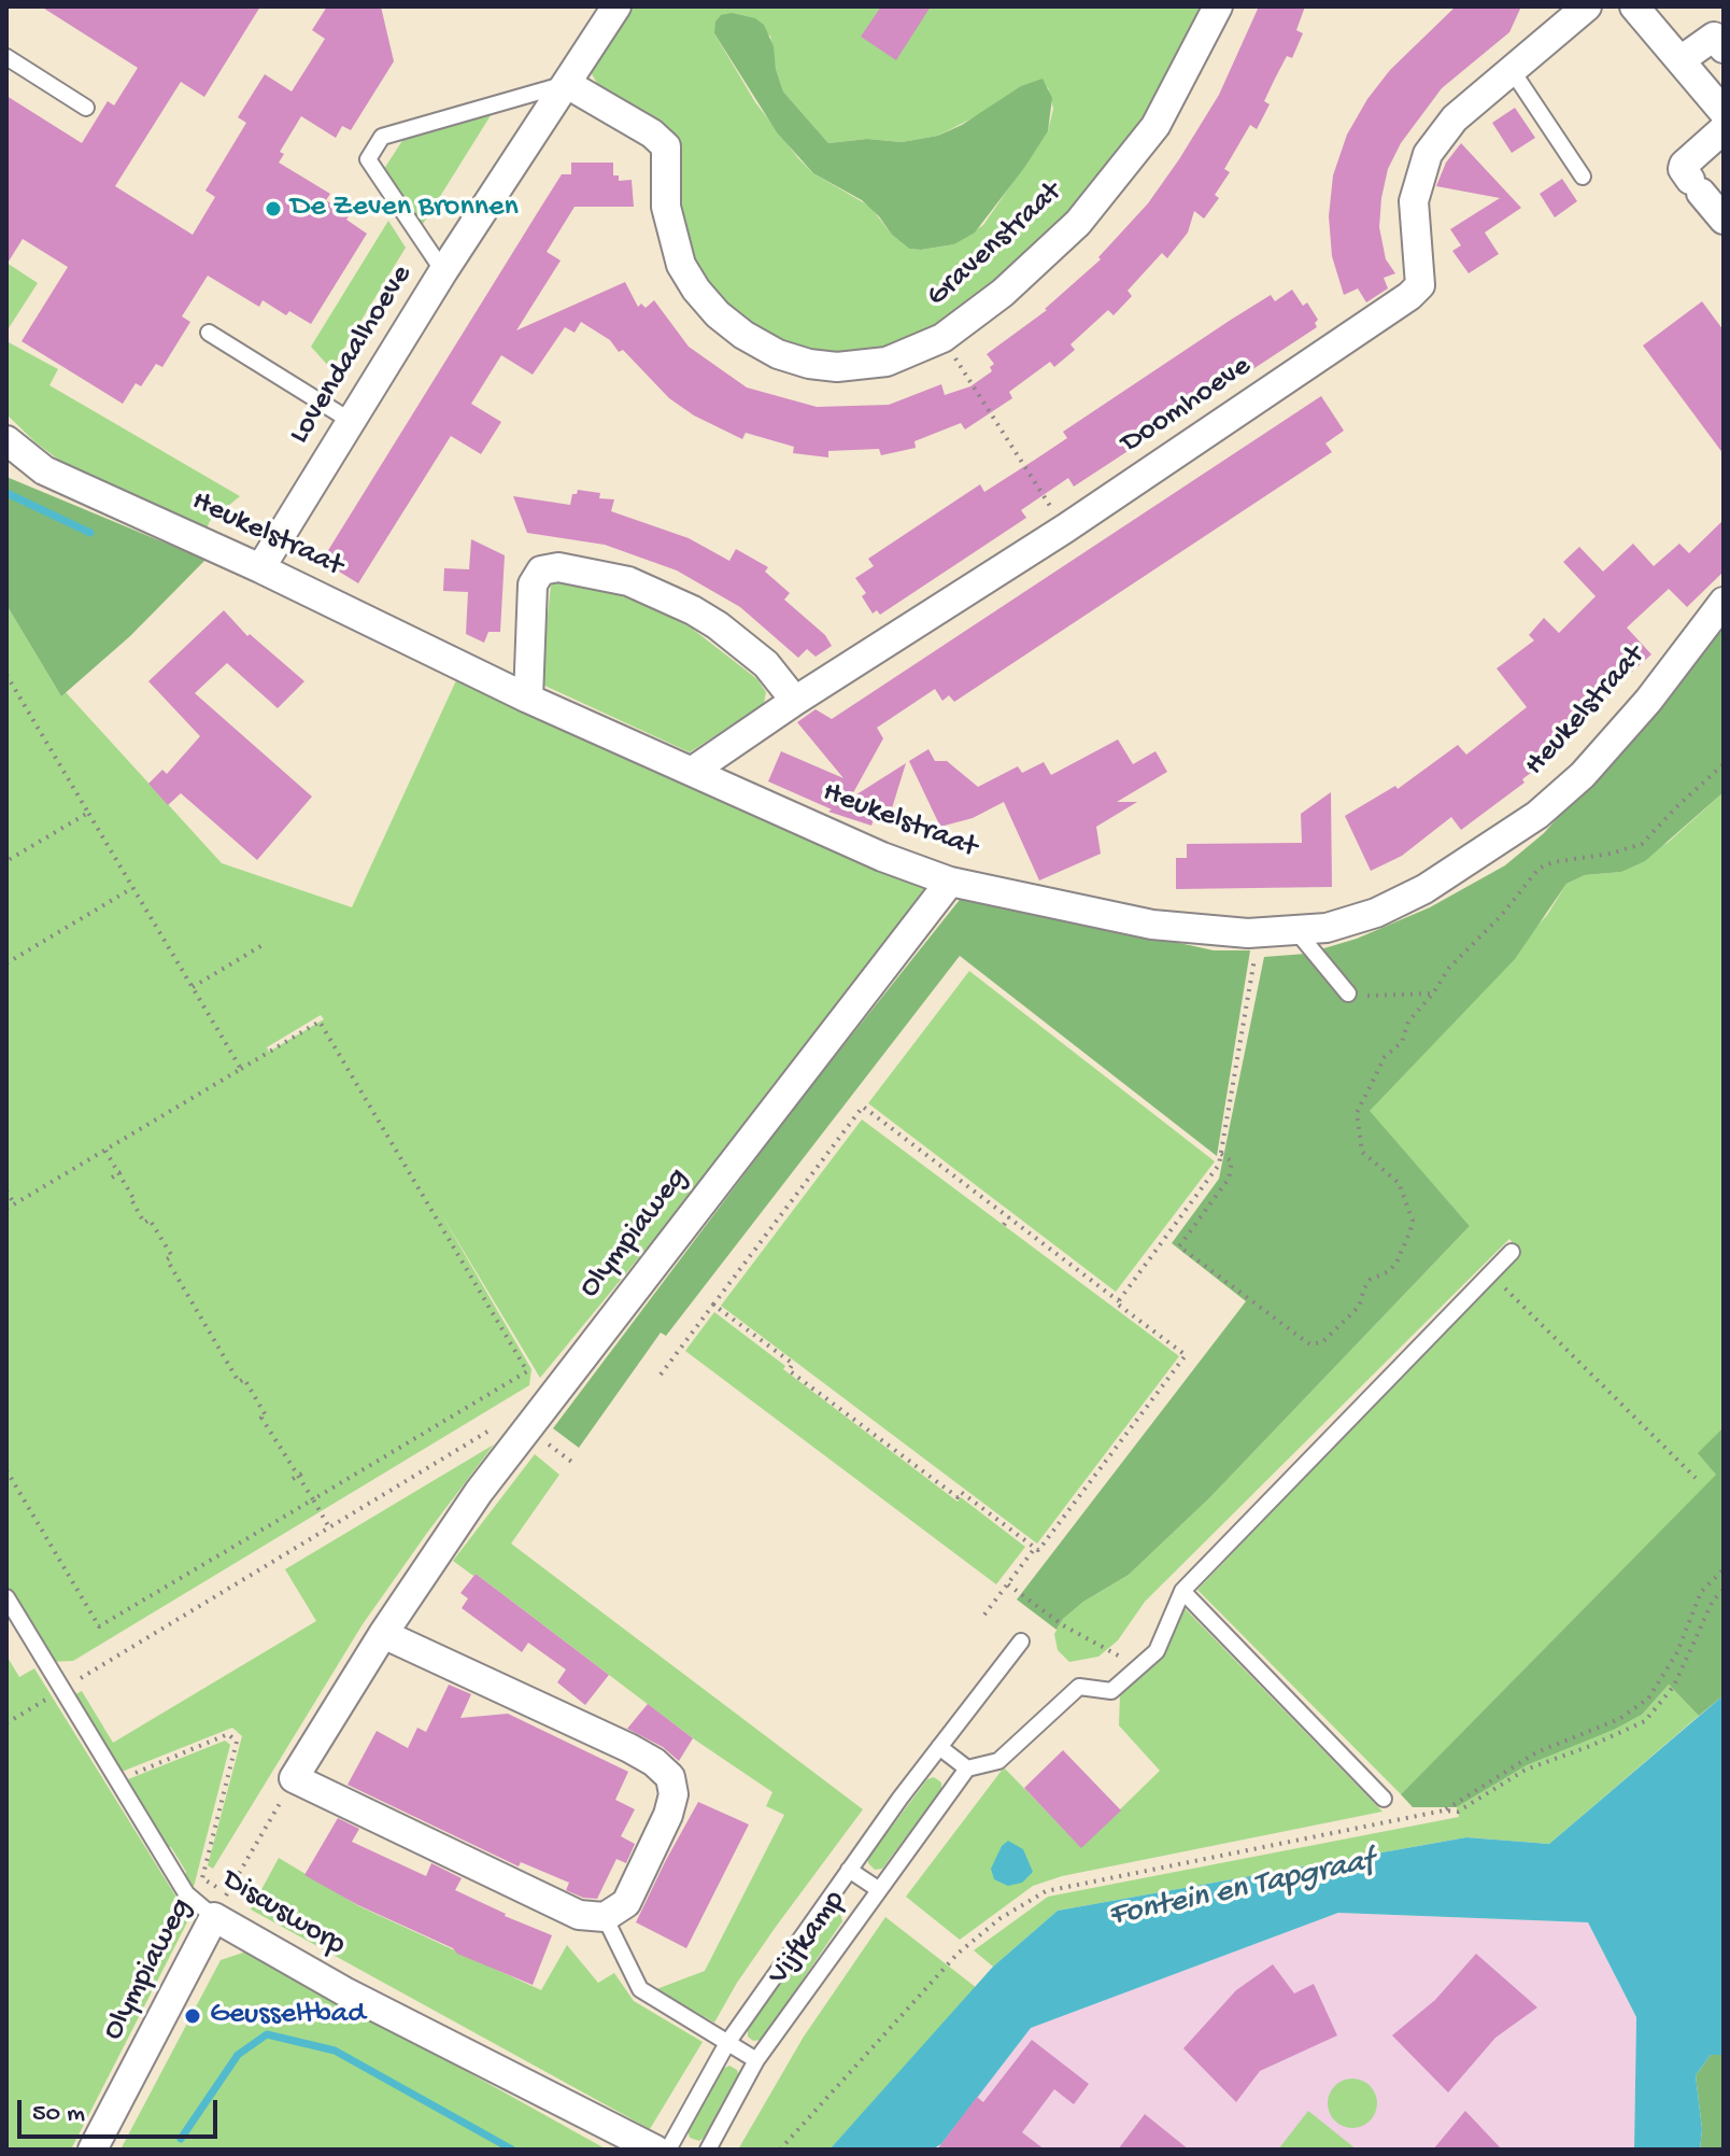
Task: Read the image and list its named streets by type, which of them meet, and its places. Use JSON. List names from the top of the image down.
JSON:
{
  "streets": {
    "street": [
      "Gravenstraat",
      "Lovendaalhoeve",
      "Doomhoeve",
      "Heukelstraat",
      "Olympiaweg",
      "Discusworp"
    ],
    "lane": ["Vijfkamp"]
  },
  "crossings": [
    ["Gravenstraat", "Lovendaalhoeve"],
    ["Lovendaalhoeve", "Heukelstraat"],
    ["Doomhoeve", "Heukelstraat"],
    ["Heukelstraat", "Olympiaweg"],
    ["Olympiaweg", "Discusworp"]
  ],
  "water": ["Fontein en Tapgraaf"],
  "places": ["De Zeven Bronnen", "Geusseltbad"],
  "scale_bar": "50 m"
}
